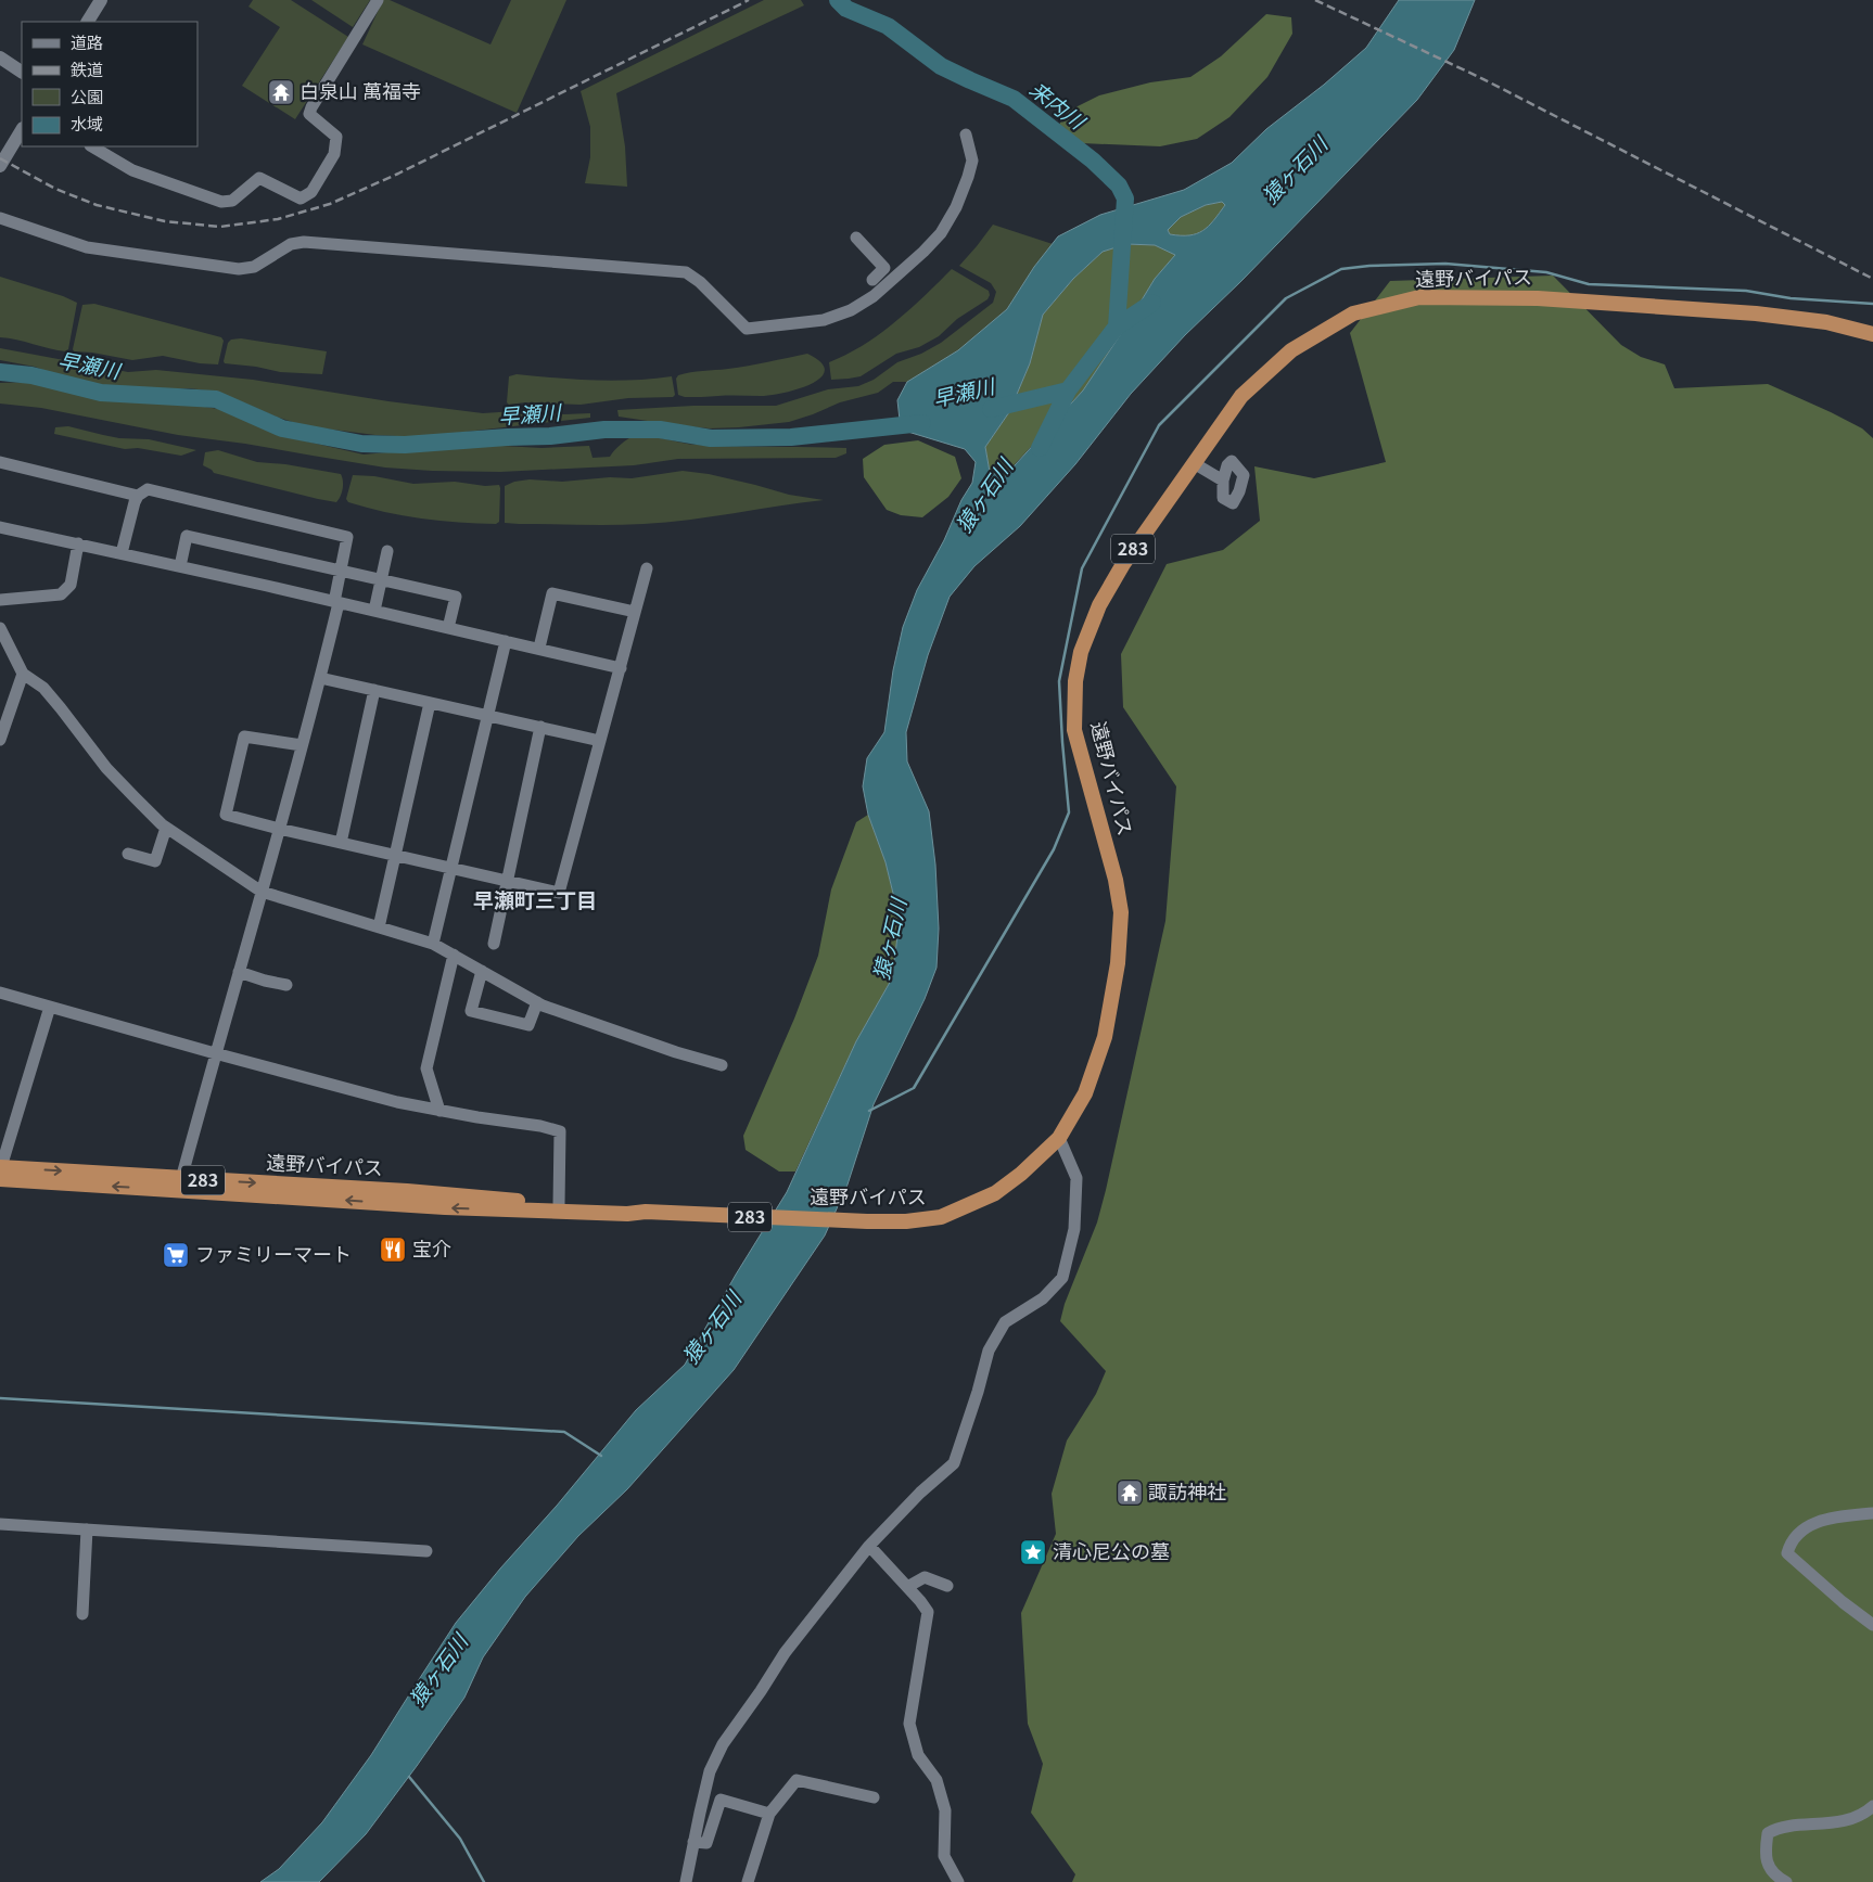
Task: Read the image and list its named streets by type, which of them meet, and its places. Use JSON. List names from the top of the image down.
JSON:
{
  "streets": {
    "highway": ["遠野バイパス", "283"]
  },
  "districts": ["早瀬町三丁目"],
  "water": ["来内川", "猿ヶ石川", "早瀬川"],
  "places": {
    "temple": ["白泉山 萬福寺", "諏訪神社"],
    "restaurant": ["宝介"],
    "supermarket": ["ファミリーマート"],
    "place": ["清心尼公の墓"]
  },
  "legend": [
    "道路",
    "鉄道",
    "公園",
    "水域"
  ]
}
